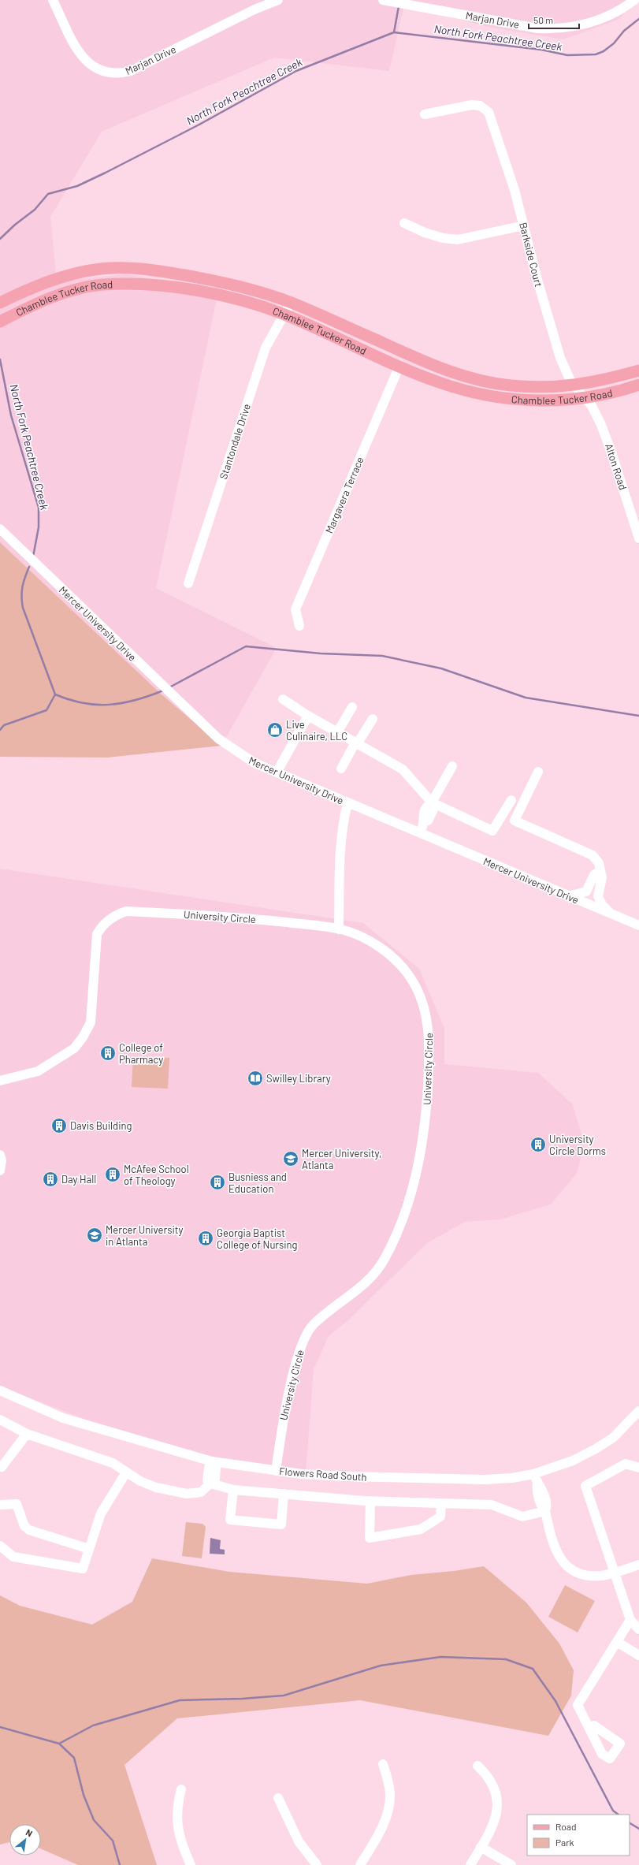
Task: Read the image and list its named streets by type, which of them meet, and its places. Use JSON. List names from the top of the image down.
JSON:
{
  "streets": {
    "main road": ["Chamblee Tucker Road"],
    "street": [
      "Marjan Drive",
      "Barkside Court",
      "Stantondale Drive",
      "Alton Road",
      "Margavera Terrace",
      "Mercer University Drive",
      "University Circle",
      "Flowers Road South"
    ]
  },
  "crossings": [
    ["Barkside Court", "Chamblee Tucker Road"],
    ["Barkside Court", "Alton Road"],
    ["Chamblee Tucker Road", "Stantondale Drive"],
    ["Chamblee Tucker Road", "Alton Road"],
    ["Chamblee Tucker Road", "Margavera Terrace"],
    ["University Circle", "Flowers Road South"]
  ],
  "water": ["North Fork Peachtree Creek"],
  "places": {
    "shop": ["Live Culinaire, LLC"],
    "building": [
      "College of Pharmacy",
      "Davis Building",
      "University Circle Dorms",
      "McAfee School of Theology",
      "Day Hall",
      "Busniess and Education",
      "Georgia Baptist College of Nursing"
    ],
    "library": ["Swilley Library"],
    "school or university": ["Mercer University, Atlanta", "Mercer University in Atlanta"]
  },
  "legend": ["Road", "Park"],
  "scale_bar": "50 m",
  "north": "top right"
}
